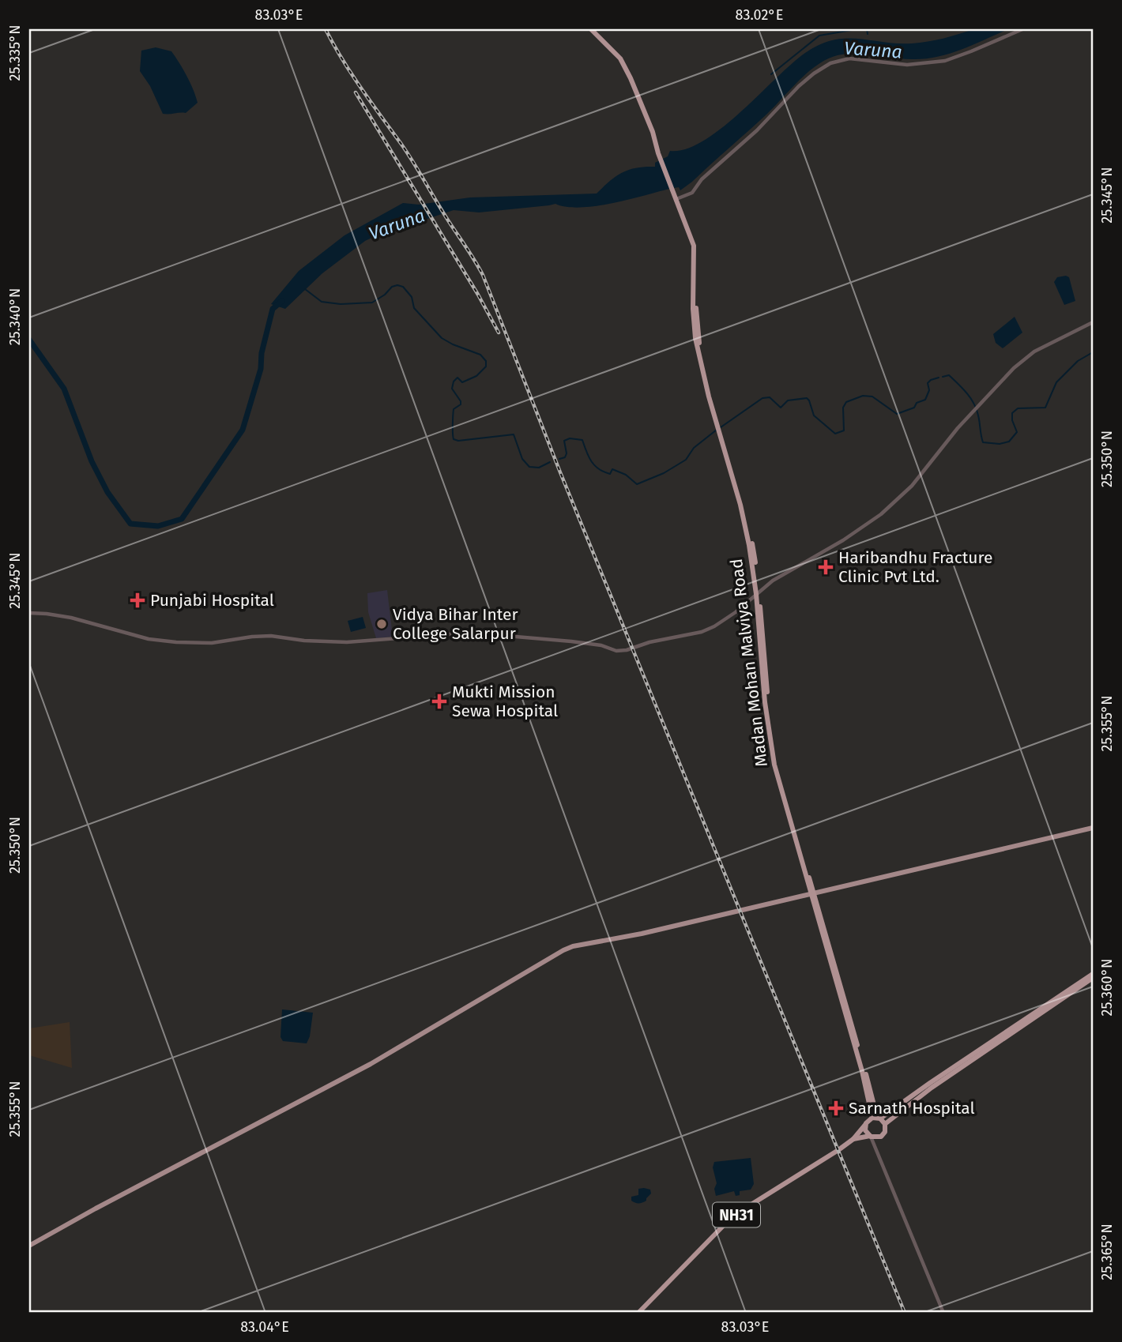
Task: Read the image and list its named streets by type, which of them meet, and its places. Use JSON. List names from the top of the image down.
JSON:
{
  "streets": {
    "highway": ["Madan Mohan Malviya Road", "NH31"]
  },
  "crossings": [
    ["Madan Mohan Malviya Road", "NH31"]
  ],
  "water": ["Varuna"],
  "places": {
    "health": [
      "Haribandhu Fracture Clinic Pvt Ltd.",
      "Punjabi Hospital",
      "Mukti Mission Sewa Hospital",
      "Sarnath Hospital"
    ],
    "other": ["Vidya Bihar Inter College Salarpur"]
  },
  "coordinates": [
    "83.03°E",
    "83.02°E",
    "25.335°N",
    "25.345°N",
    "25.340°N",
    "25.350°N",
    "25.355°N",
    "25.360°N",
    "25.365°N",
    "83.04°E"
  ]
}
